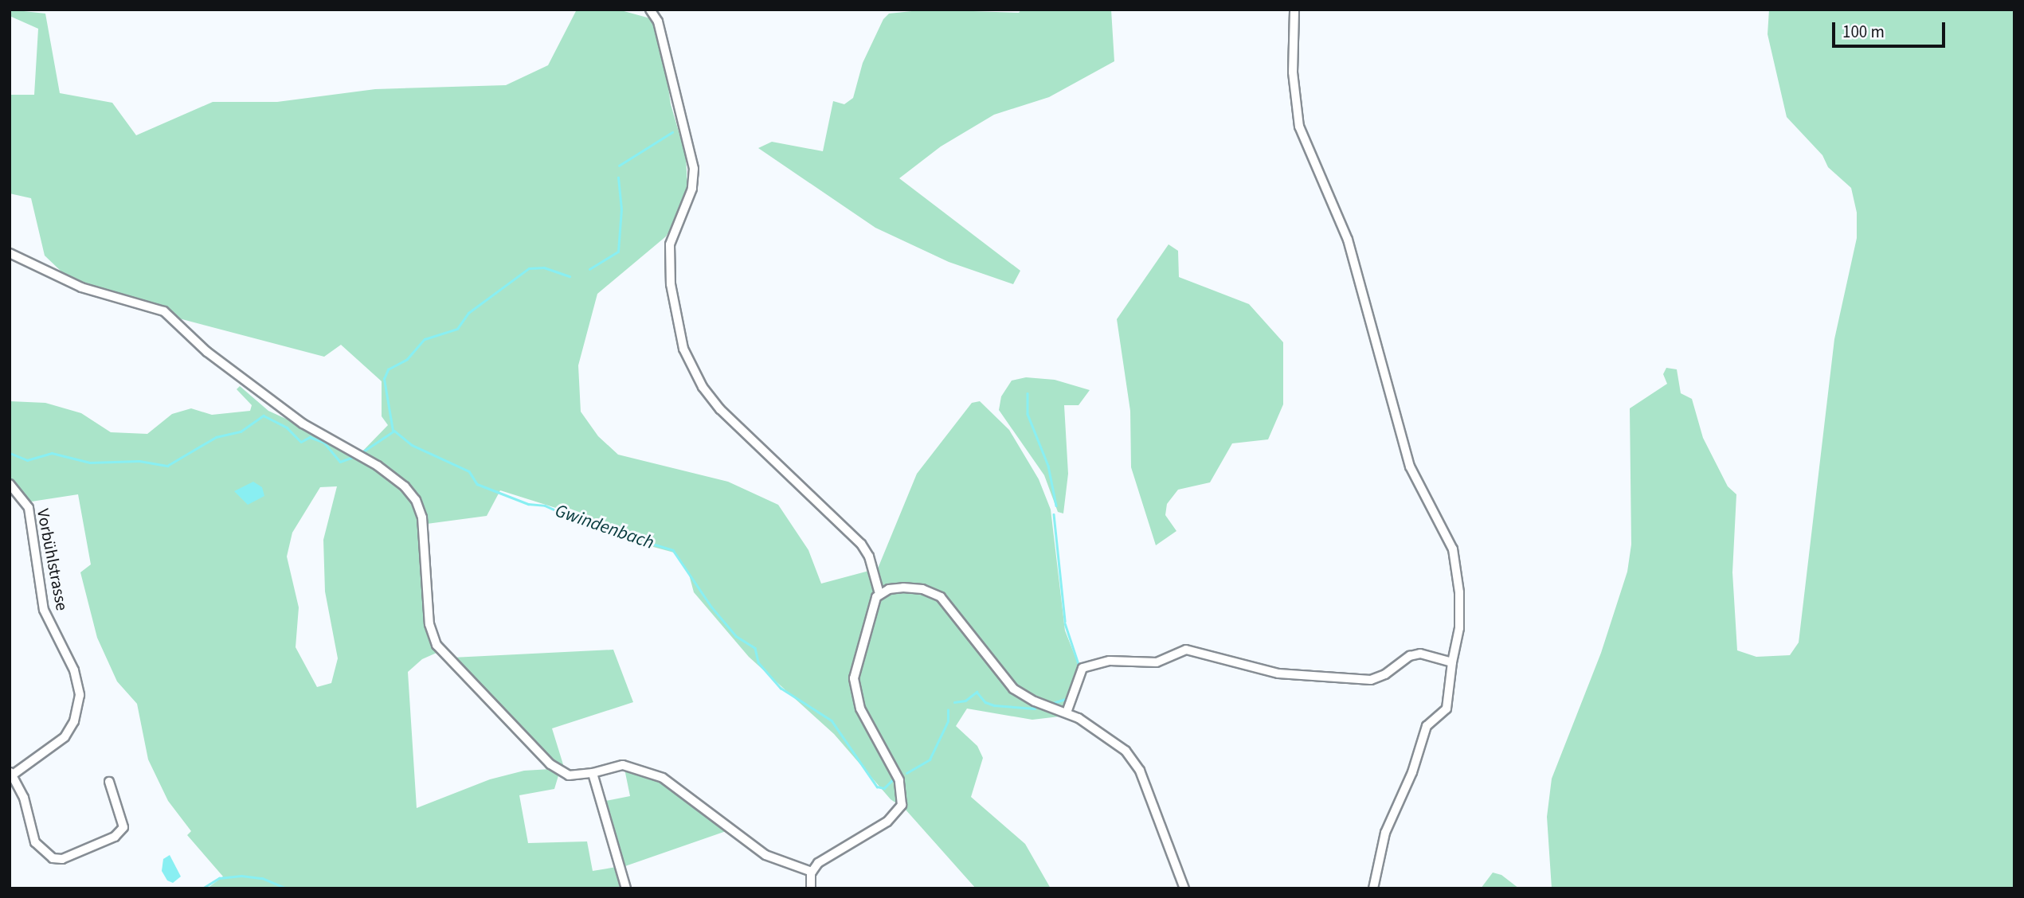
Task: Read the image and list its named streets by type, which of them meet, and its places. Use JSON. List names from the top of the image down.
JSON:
{
  "streets": {
    "street": ["Vorbühlstrasse"]
  },
  "water": ["Gwindenbach"],
  "scale_bar": "100 m"
}
